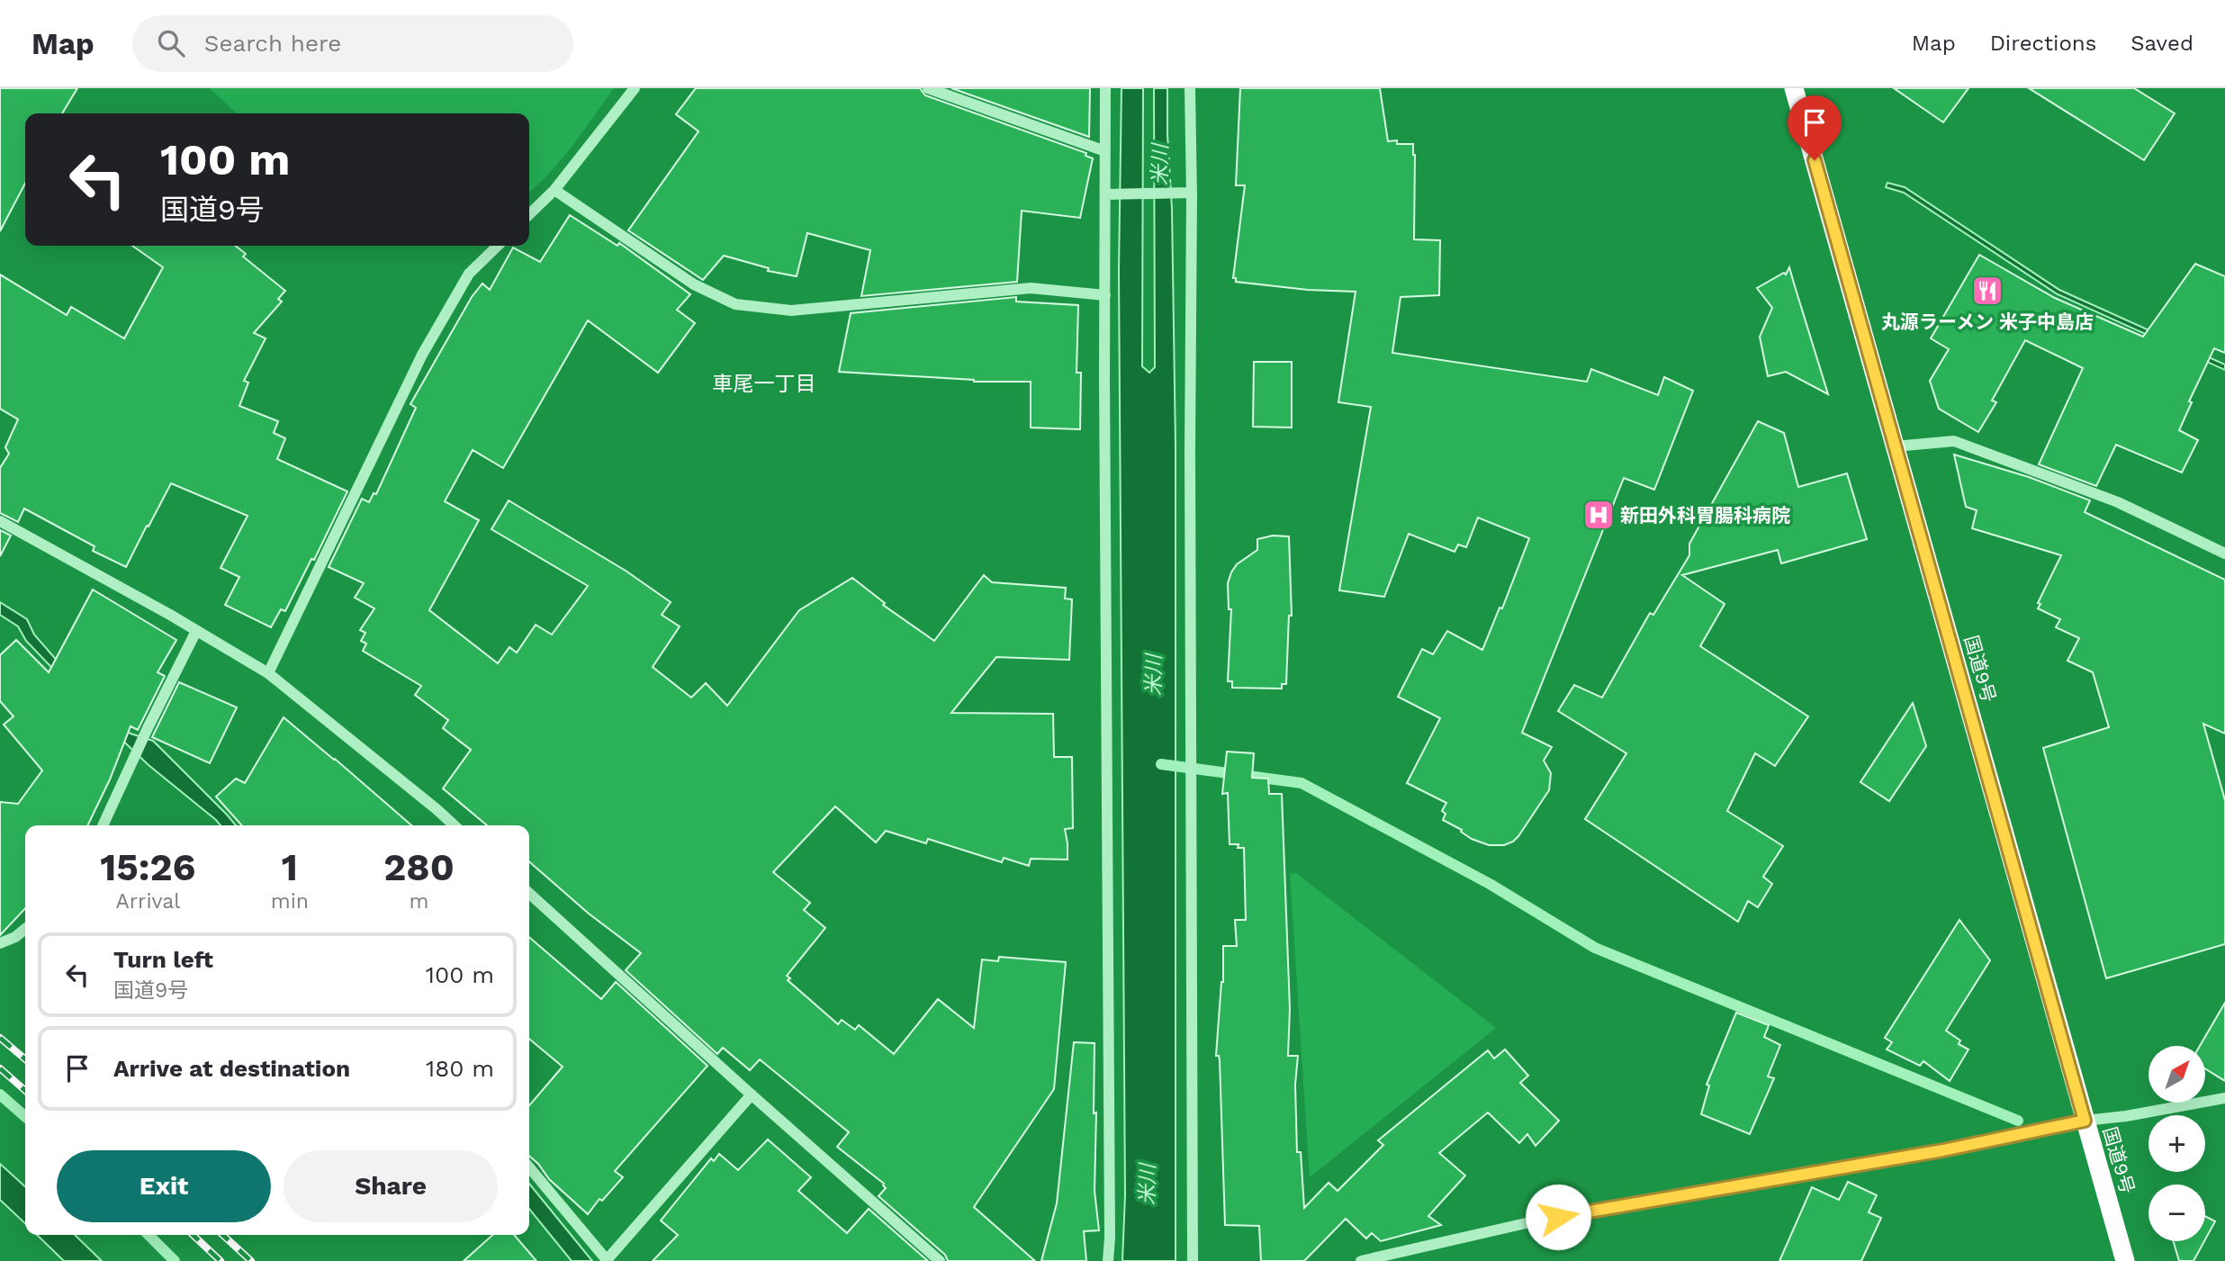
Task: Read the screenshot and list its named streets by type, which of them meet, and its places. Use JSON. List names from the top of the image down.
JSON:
{
  "streets": {
    "highway": ["国道9号"]
  },
  "districts": ["車尾一丁目"],
  "water": ["米川"],
  "places": {
    "restaurant": ["丸源ラーメン 米子中島店"],
    "hospital": ["新田外科胃腸科病院"]
  },
  "north": "top right",
  "page": {
    "header": "Map",
    "search": "Search here",
    "nav": ["Map", "Directions", "Saved"],
    "turn": ["100 m", "国道9号"],
    "eta": [
      "15:26",
      "Arrival",
      "1",
      "min",
      "280",
      "m"
    ],
    "list": [
      {
        "name": "Turn left",
        "note": "国道9号",
        "value": "100 m"
      },
      {
        "name": "Arrive at destination",
        "value": "180 m"
      }
    ],
    "map_buttons": ["+", "−"],
    "buttons": ["Exit", "Share"]
  }
}
